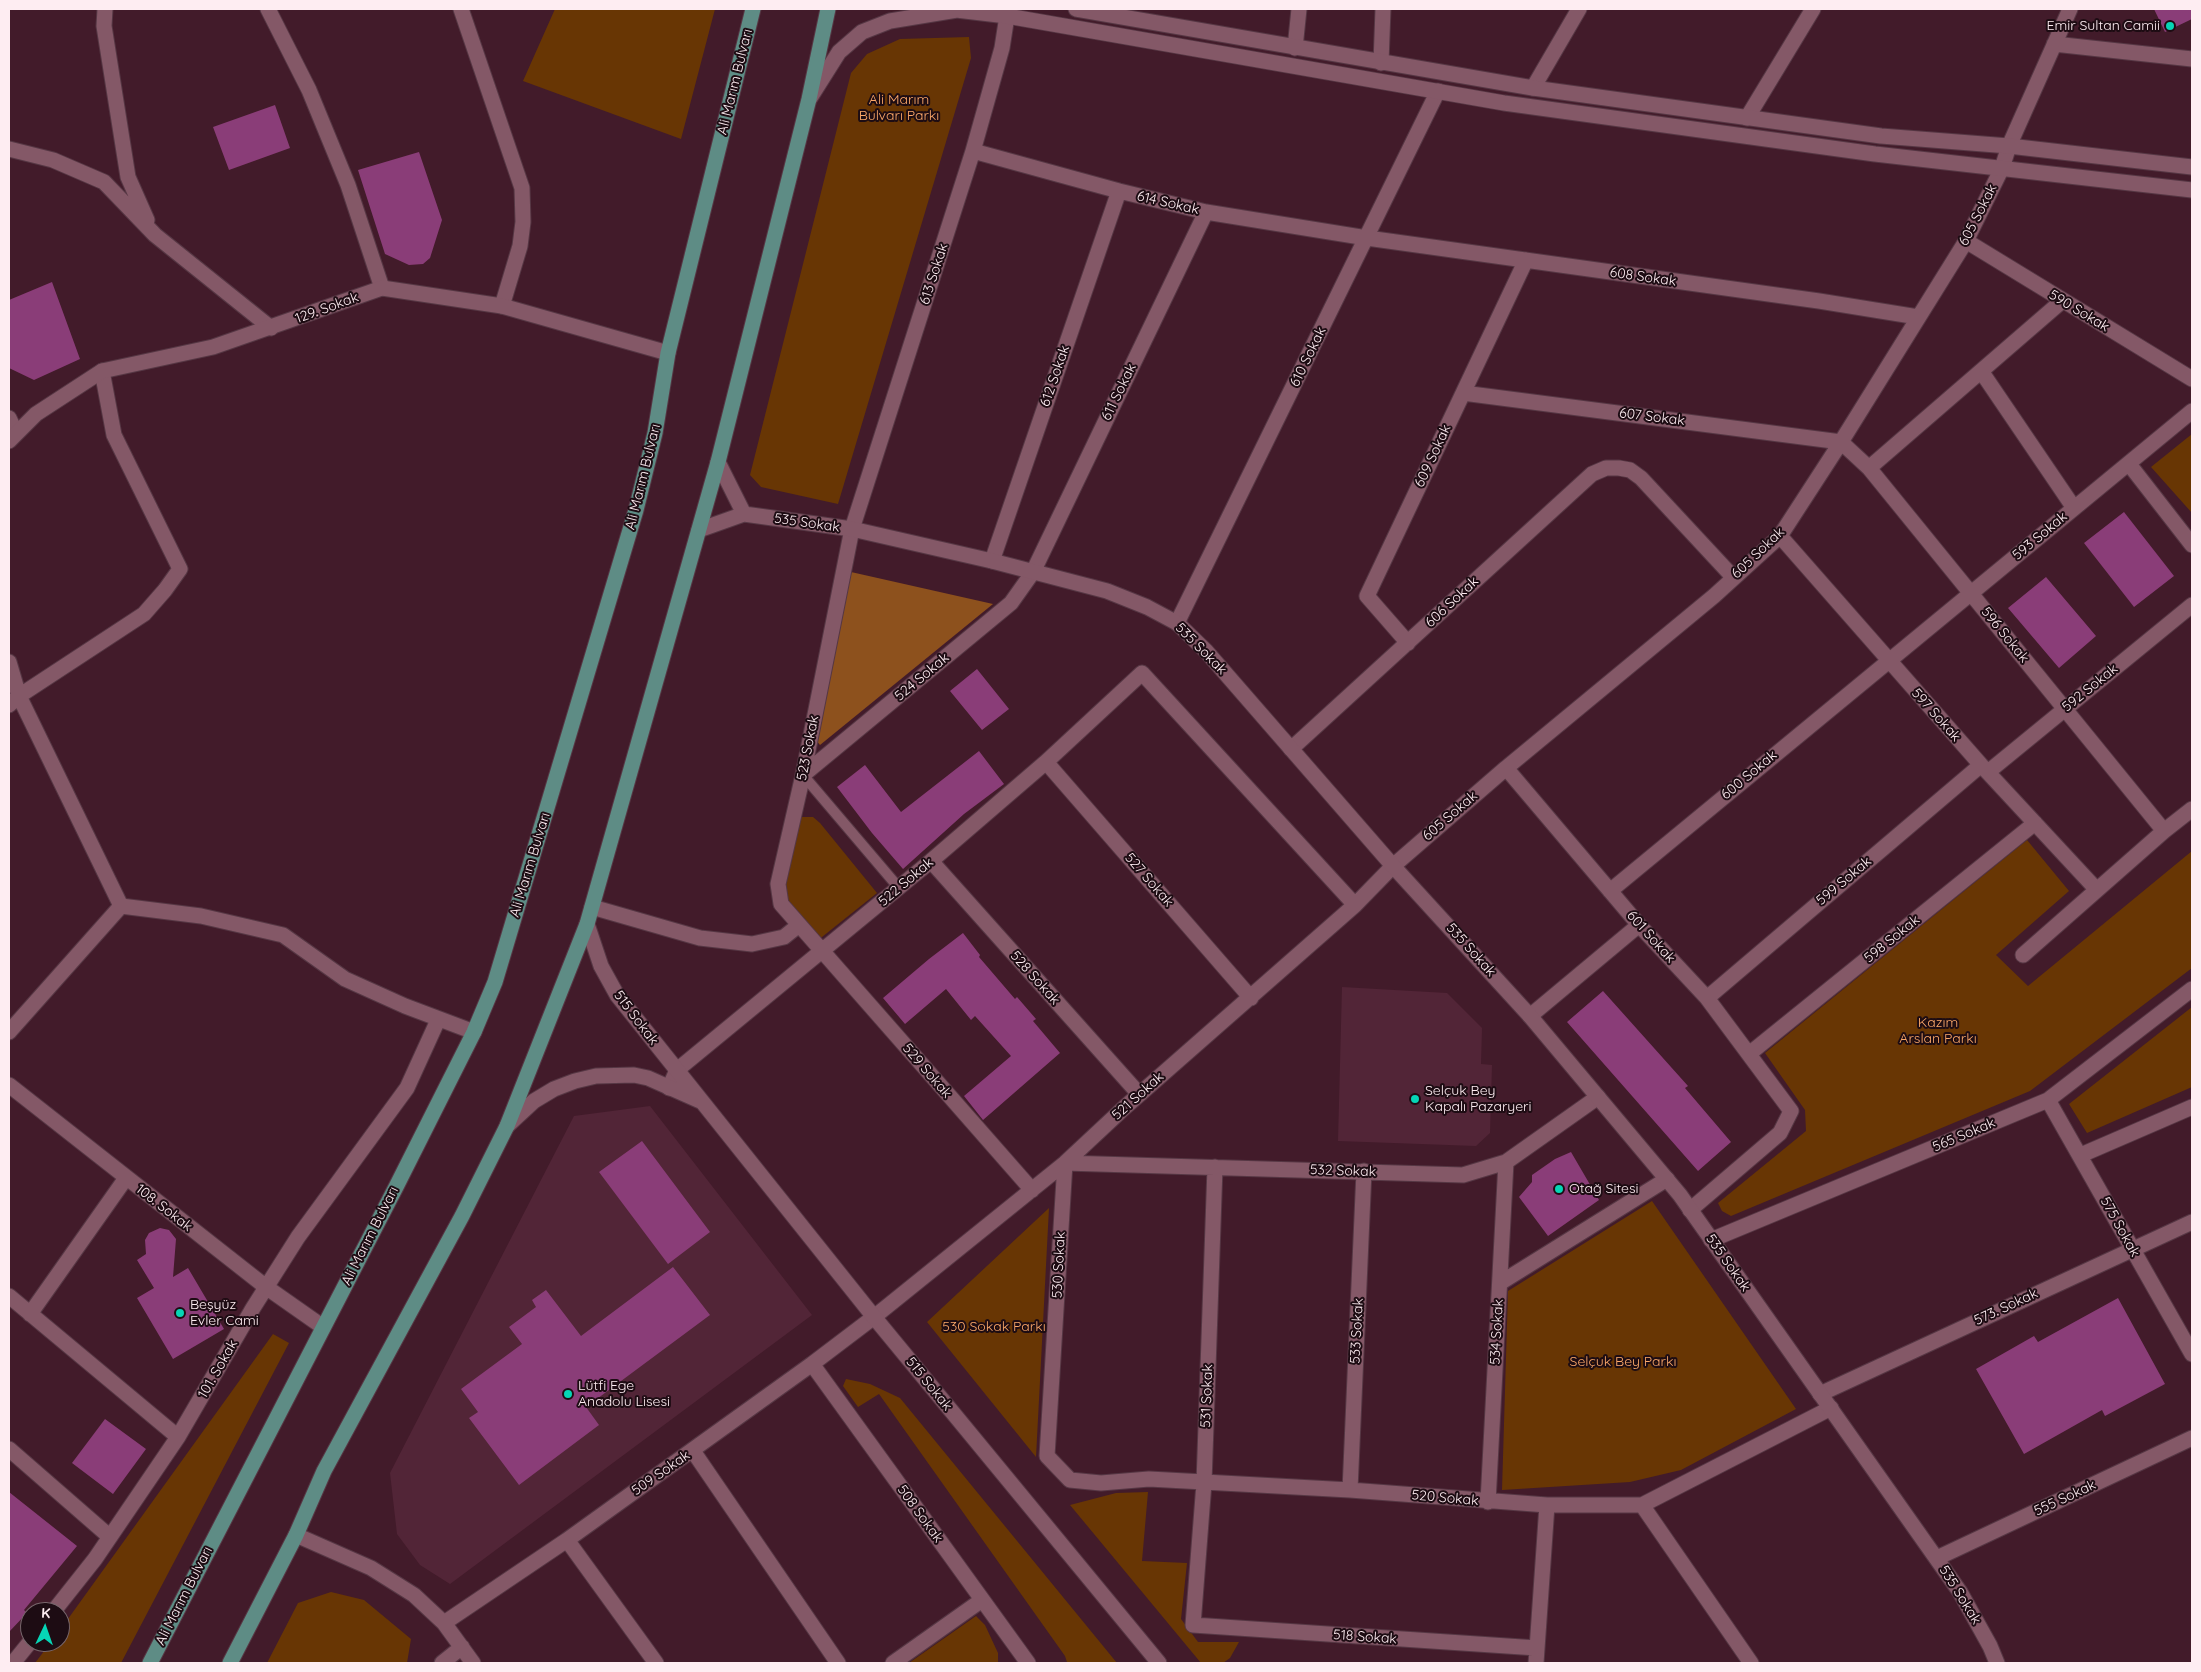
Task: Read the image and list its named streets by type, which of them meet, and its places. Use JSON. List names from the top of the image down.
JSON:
{
  "streets": {
    "main road": ["Ali Marım Bulvarı"],
    "street": [
      "614 Sokak",
      "605 Sokak",
      "613 Sokak",
      "608 Sokak",
      "129. Sokak",
      "590 Sokak",
      "610 Sokak",
      "612 Sokak",
      "611 Sokak",
      "607 Sokak",
      "609 Sokak",
      "535 Sokak",
      "593 Sokak",
      "606 Sokak",
      "596 Sokak",
      "524 Sokak",
      "592 Sokak",
      "597 Sokak",
      "523 Sokak",
      "600 Sokak",
      "527 Sokak",
      "599 Sokak",
      "522 Sokak",
      "601 Sokak",
      "598 Sokak",
      "528 Sokak",
      "515 Sokak",
      "529 Sokak",
      "521 Sokak",
      "565 Sokak",
      "532 Sokak",
      "108. Sokak",
      "575 Sokak",
      "530 Sokak",
      "573. Sokak",
      "533 Sokak",
      "534 Sokak",
      "101. Sokak",
      "531 Sokak",
      "509 Sokak",
      "520 Sokak",
      "555 Sokak",
      "508 Sokak",
      "518 Sokak"
    ]
  },
  "crossings": [
    ["Ali Marım Bulvarı", "129. Sokak"],
    ["Ali Marım Bulvarı", "108. Sokak"],
    ["614 Sokak", "613 Sokak"],
    ["614 Sokak", "608 Sokak"],
    ["614 Sokak", "610 Sokak"],
    ["614 Sokak", "612 Sokak"],
    ["614 Sokak", "611 Sokak"],
    ["605 Sokak", "608 Sokak"],
    ["605 Sokak", "590 Sokak"],
    ["605 Sokak", "607 Sokak"],
    ["605 Sokak", "535 Sokak"],
    ["605 Sokak", "606 Sokak"],
    ["605 Sokak", "596 Sokak"],
    ["605 Sokak", "597 Sokak"],
    ["605 Sokak", "601 Sokak"],
    ["605 Sokak", "521 Sokak"],
    ["613 Sokak", "535 Sokak"],
    ["613 Sokak", "523 Sokak"],
    ["608 Sokak", "610 Sokak"],
    ["608 Sokak", "609 Sokak"],
    ["610 Sokak", "535 Sokak"],
    ["612 Sokak", "535 Sokak"],
    ["611 Sokak", "535 Sokak"],
    ["611 Sokak", "524 Sokak"],
    ["607 Sokak", "609 Sokak"],
    ["607 Sokak", "596 Sokak"],
    ["609 Sokak", "606 Sokak"],
    ["535 Sokak", "606 Sokak"],
    ["535 Sokak", "524 Sokak"],
    ["535 Sokak", "523 Sokak"],
    ["535 Sokak", "601 Sokak"],
    ["535 Sokak", "521 Sokak"],
    ["535 Sokak", "565 Sokak"],
    ["535 Sokak", "532 Sokak"],
    ["535 Sokak", "573. Sokak"],
    ["535 Sokak", "520 Sokak"],
    ["535 Sokak", "555 Sokak"],
    ["593 Sokak", "596 Sokak"],
    ["593 Sokak", "597 Sokak"],
    ["593 Sokak", "600 Sokak"],
    ["596 Sokak", "592 Sokak"],
    ["524 Sokak", "523 Sokak"],
    ["592 Sokak", "597 Sokak"],
    ["592 Sokak", "599 Sokak"],
    ["597 Sokak", "600 Sokak"],
    ["597 Sokak", "599 Sokak"],
    ["597 Sokak", "598 Sokak"],
    ["523 Sokak", "522 Sokak"],
    ["523 Sokak", "529 Sokak"],
    ["600 Sokak", "601 Sokak"],
    ["527 Sokak", "522 Sokak"],
    ["527 Sokak", "521 Sokak"],
    ["599 Sokak", "601 Sokak"],
    ["522 Sokak", "528 Sokak"],
    ["522 Sokak", "515 Sokak"],
    ["522 Sokak", "529 Sokak"],
    ["522 Sokak", "521 Sokak"],
    ["601 Sokak", "598 Sokak"],
    ["528 Sokak", "521 Sokak"],
    ["515 Sokak", "521 Sokak"],
    ["515 Sokak", "509 Sokak"],
    ["529 Sokak", "521 Sokak"],
    ["521 Sokak", "532 Sokak"],
    ["521 Sokak", "530 Sokak"],
    ["521 Sokak", "509 Sokak"],
    ["565 Sokak", "575 Sokak"],
    ["532 Sokak", "530 Sokak"],
    ["532 Sokak", "533 Sokak"],
    ["532 Sokak", "534 Sokak"],
    ["532 Sokak", "531 Sokak"],
    ["108. Sokak", "101. Sokak"],
    ["575 Sokak", "573. Sokak"],
    ["530 Sokak", "520 Sokak"],
    ["533 Sokak", "520 Sokak"],
    ["534 Sokak", "520 Sokak"],
    ["531 Sokak", "520 Sokak"],
    ["531 Sokak", "518 Sokak"],
    ["509 Sokak", "508 Sokak"]
  ],
  "parks": [
    "Ali Marım Bulvarı Parkı",
    "Kazım Arslan Parkı",
    "530 Sokak Parkı",
    "Selçuk Bey Parkı"
  ],
  "places": [
    "Emir Sultan Camii",
    "Selçuk Bey Kapalı Pazaryeri",
    "Otağ Sitesi",
    "Beşyüz Evler Cami",
    "Lütfi Ege Anadolu Lisesi"
  ],
  "north": "top"
}
